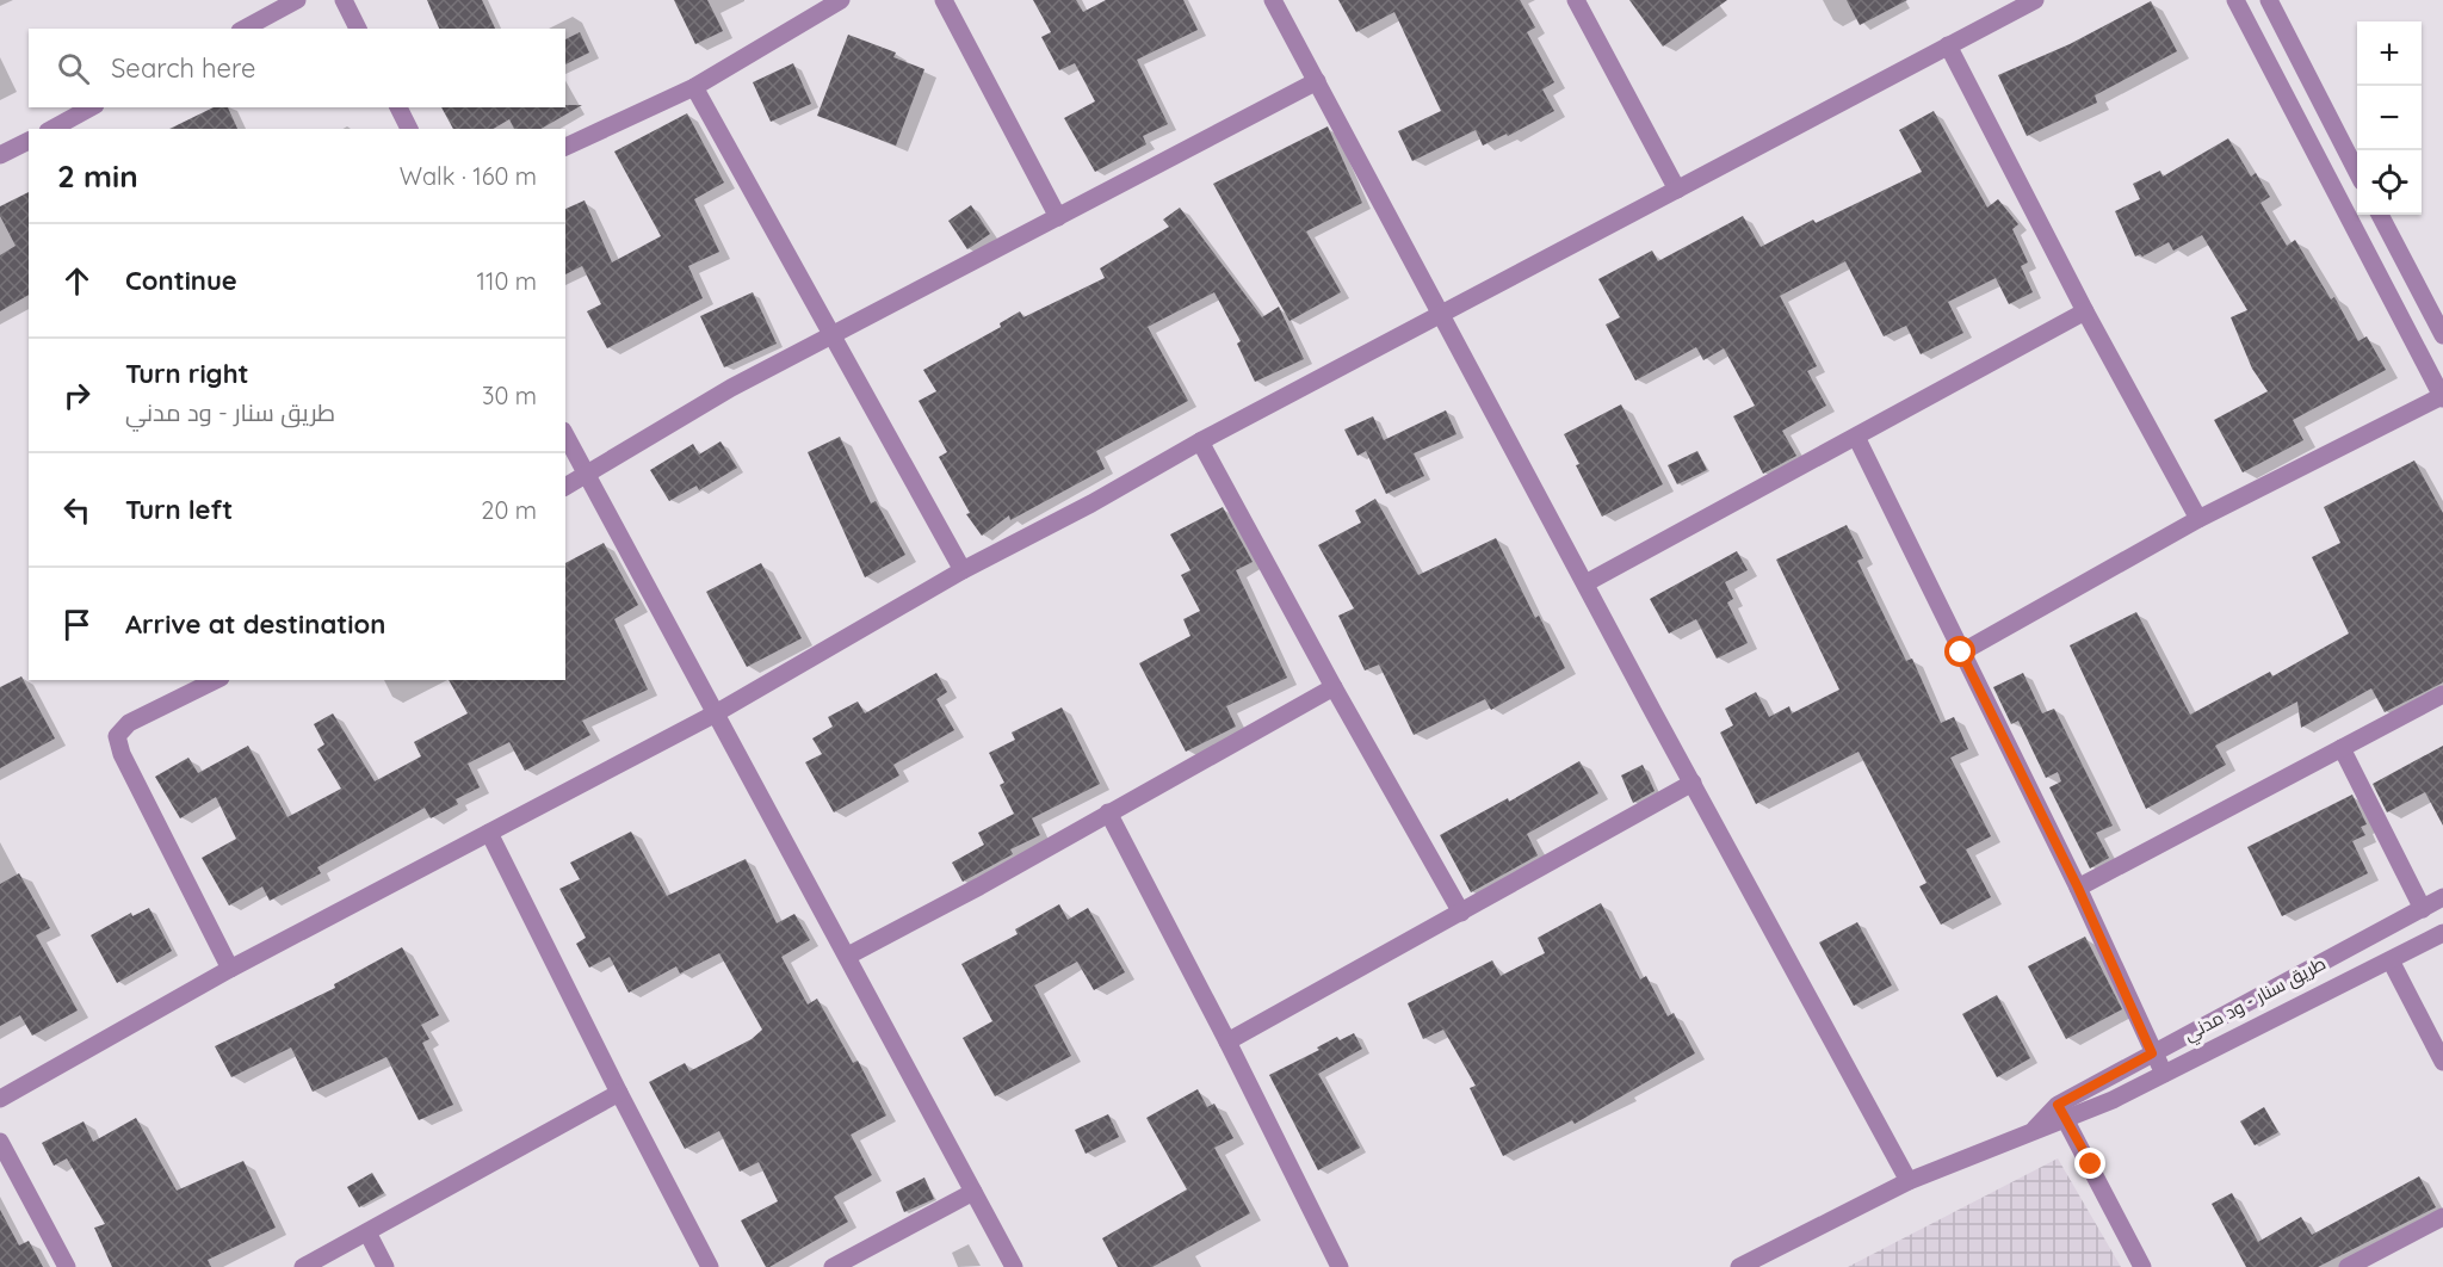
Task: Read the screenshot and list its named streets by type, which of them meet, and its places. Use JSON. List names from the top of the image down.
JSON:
{
  "streets": {
    "street": ["طريق سنار - ود مدني"]
  },
  "page": {
    "map_buttons": ["+", "−"],
    "search": "Search here",
    "heading": ["2 min", "Walk · 160 m"],
    "list": [
      ["Continue", "110 m"],
      ["Turn right", "طريق سنار - ود مدني", "30 m"],
      ["Turn left", "20 m"],
      "Arrive at destination"
    ]
  }
}
